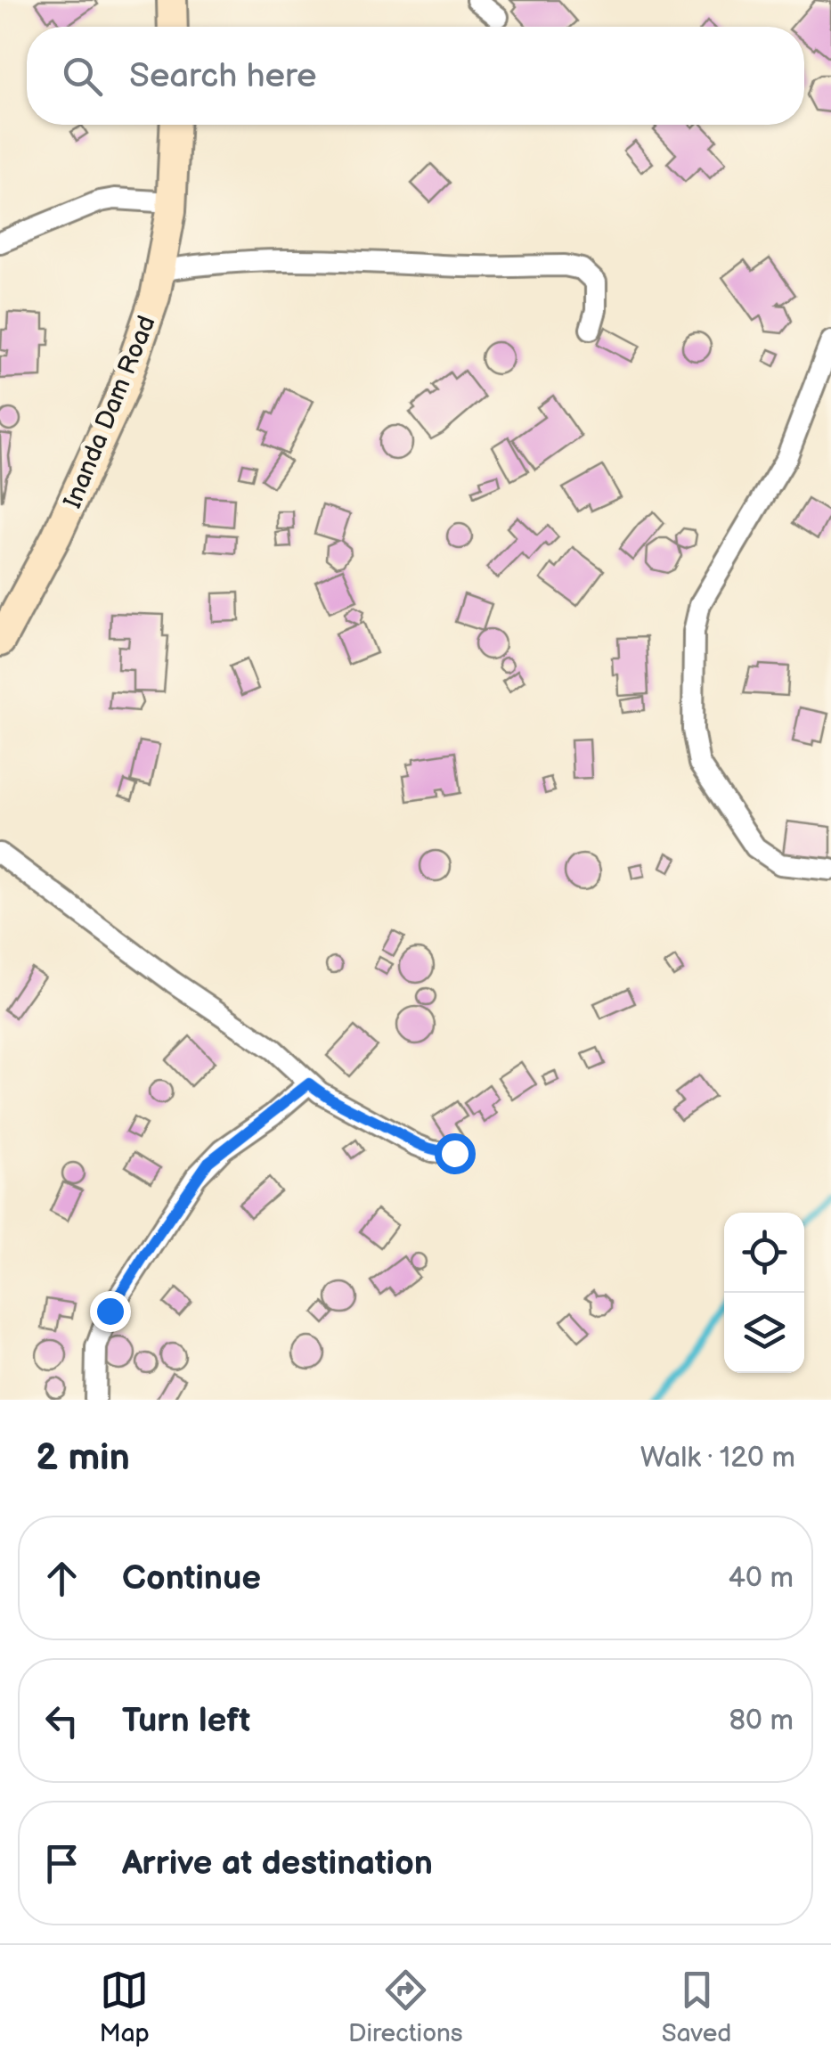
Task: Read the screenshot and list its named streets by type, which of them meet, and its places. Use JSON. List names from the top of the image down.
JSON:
{
  "streets": {
    "street": ["Inanda Dam Road"]
  },
  "page": {
    "search": "Search here",
    "heading": ["2 min", "Walk · 120 m"],
    "list": [
      ["Continue", "40 m"],
      ["Turn left", "80 m"],
      "Arrive at destination"
    ],
    "nav": ["Map", "Directions", "Saved"]
  }
}
